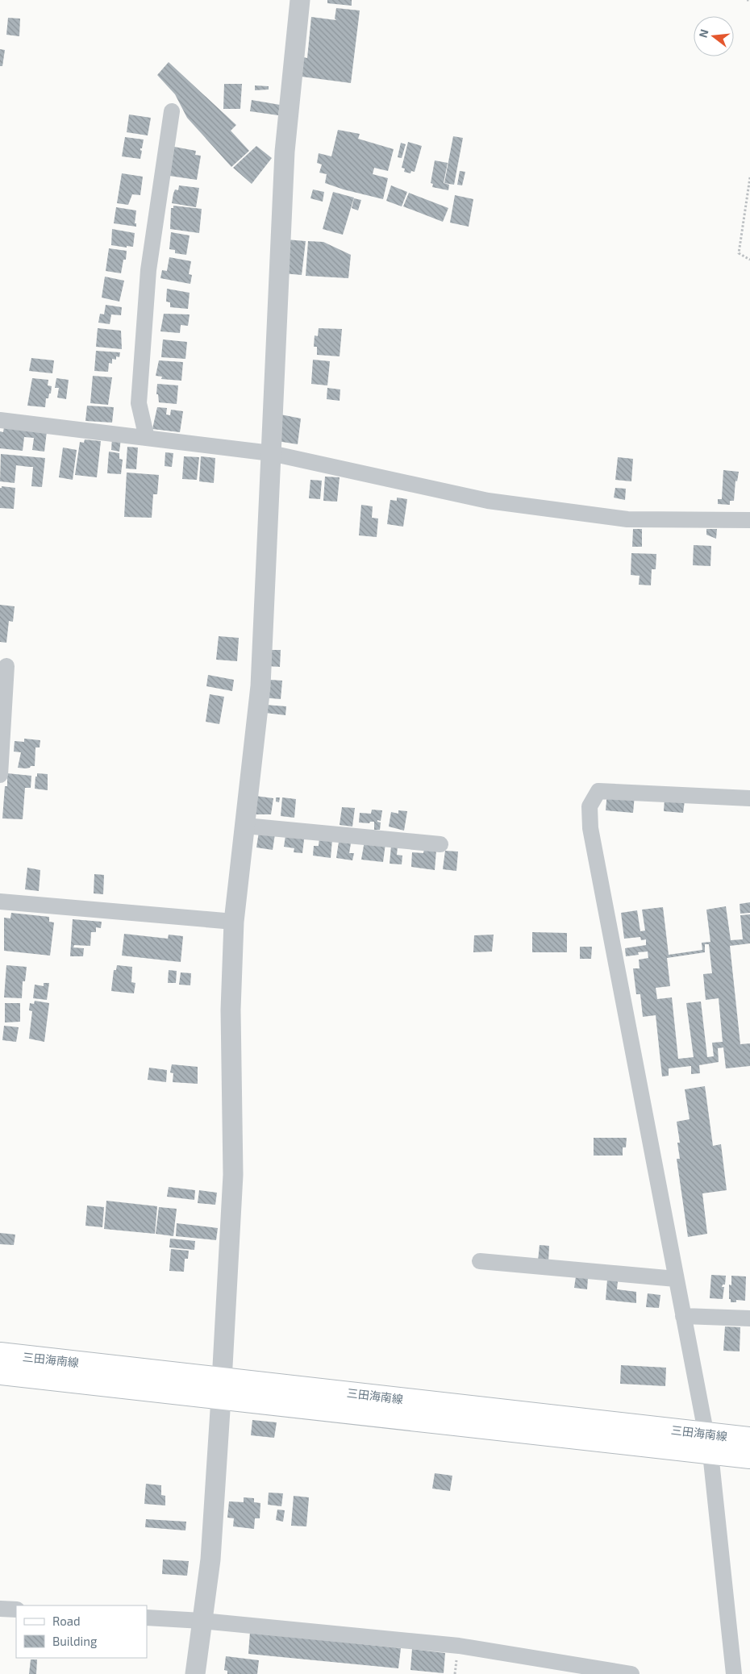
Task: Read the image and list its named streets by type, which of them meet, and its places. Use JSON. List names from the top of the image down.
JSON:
{
  "streets": {
    "main road": ["三田海南線"]
  },
  "legend": ["Road", "Building"],
  "north": "left"
}
